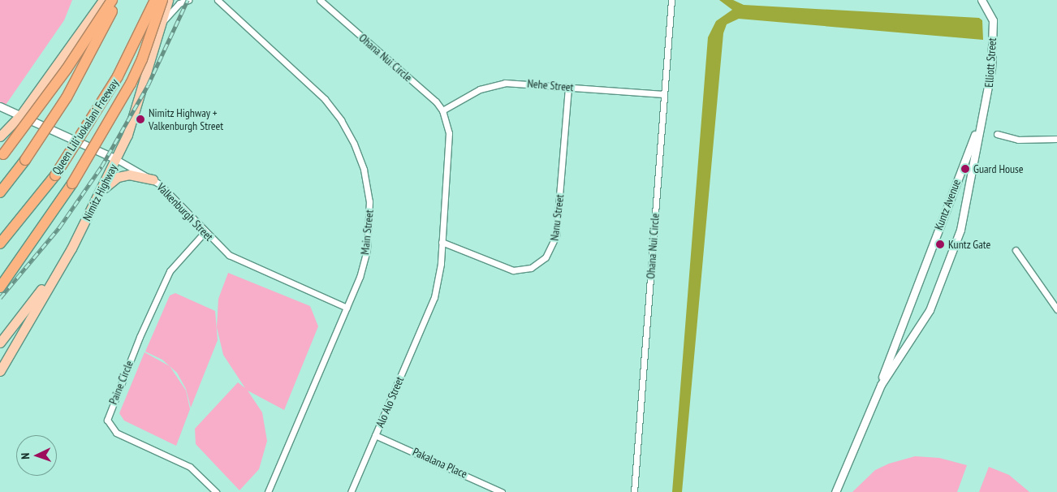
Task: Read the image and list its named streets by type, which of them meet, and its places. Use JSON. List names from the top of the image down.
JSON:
{
  "streets": {
    "highway": ["Queen Liliʻuokalani Freeway"],
    "main road": ["Nimitz Highway"],
    "street": [
      "Ohana Nui Circle",
      "Elliott Street",
      "Nehe Street",
      "Kuntz Avenue",
      "Valkenburgh Street",
      "Nanu Street",
      "Main Street",
      "Paine Circle",
      "Alo Alo Street",
      "Pakalana Place"
    ]
  },
  "crossings": [
    ["Ohana Nui Circle", "Nehe Street"],
    ["Ohana Nui Circle", "Nanu Street"],
    ["Ohana Nui Circle", "Alo Alo Street"],
    ["Elliott Street", "Kuntz Avenue"],
    ["Nehe Street", "Nanu Street"],
    ["Nimitz Highway", "Valkenburgh Street"],
    ["Valkenburgh Street", "Main Street"],
    ["Valkenburgh Street", "Paine Circle"],
    ["Alo Alo Street", "Pakalana Place"]
  ],
  "places": ["Nimitz Highway + Valkenburgh Street", "Guard House", "Kuntz Gate"],
  "north": "left"
}
